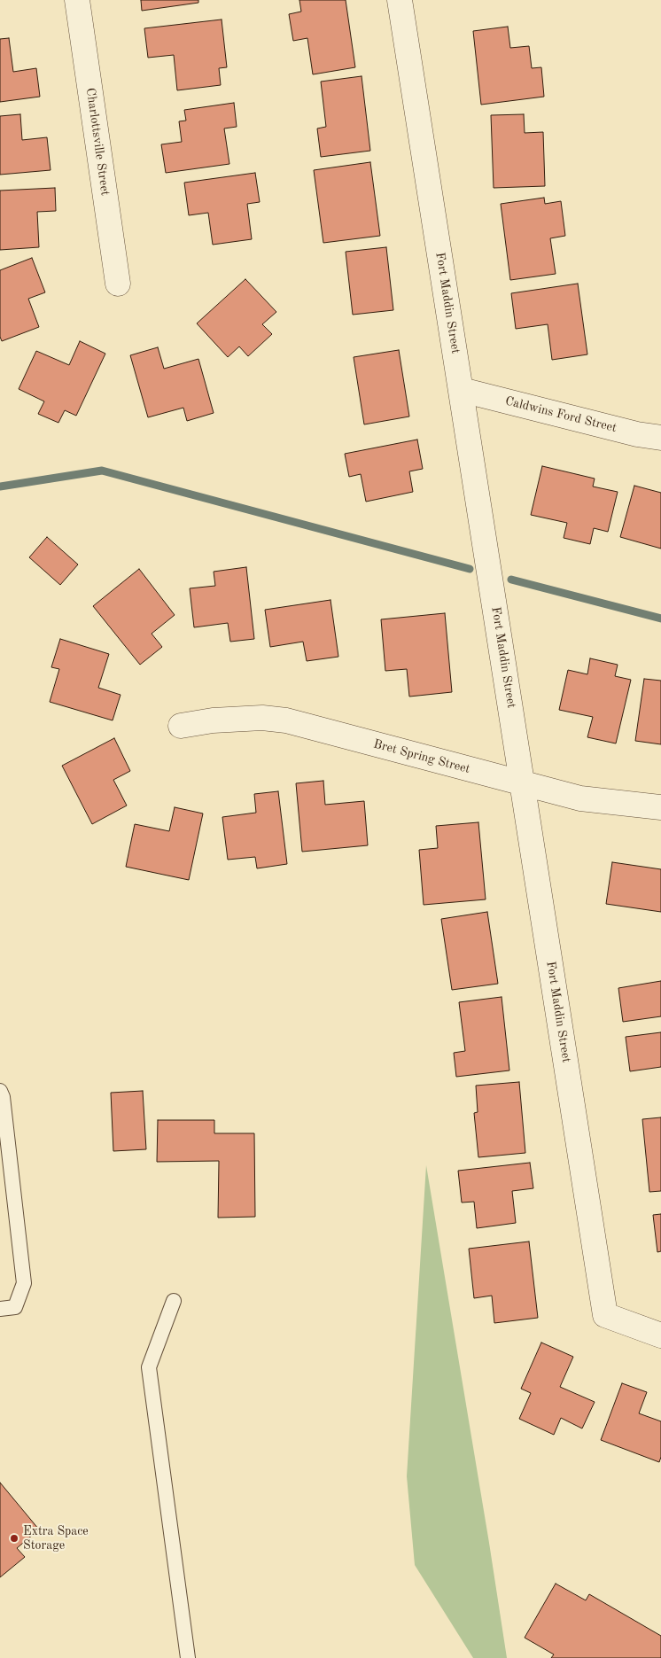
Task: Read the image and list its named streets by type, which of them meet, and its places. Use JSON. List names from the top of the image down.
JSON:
{
  "streets": {
    "street": [
      "Charlottsville Street",
      "Fort Maddin Street",
      "Caldwins Ford Street",
      "Bret Spring Street"
    ]
  },
  "crossings": [
    ["Fort Maddin Street", "Caldwins Ford Street"],
    ["Fort Maddin Street", "Bret Spring Street"]
  ],
  "places": ["Extra Space Storage"]
}
